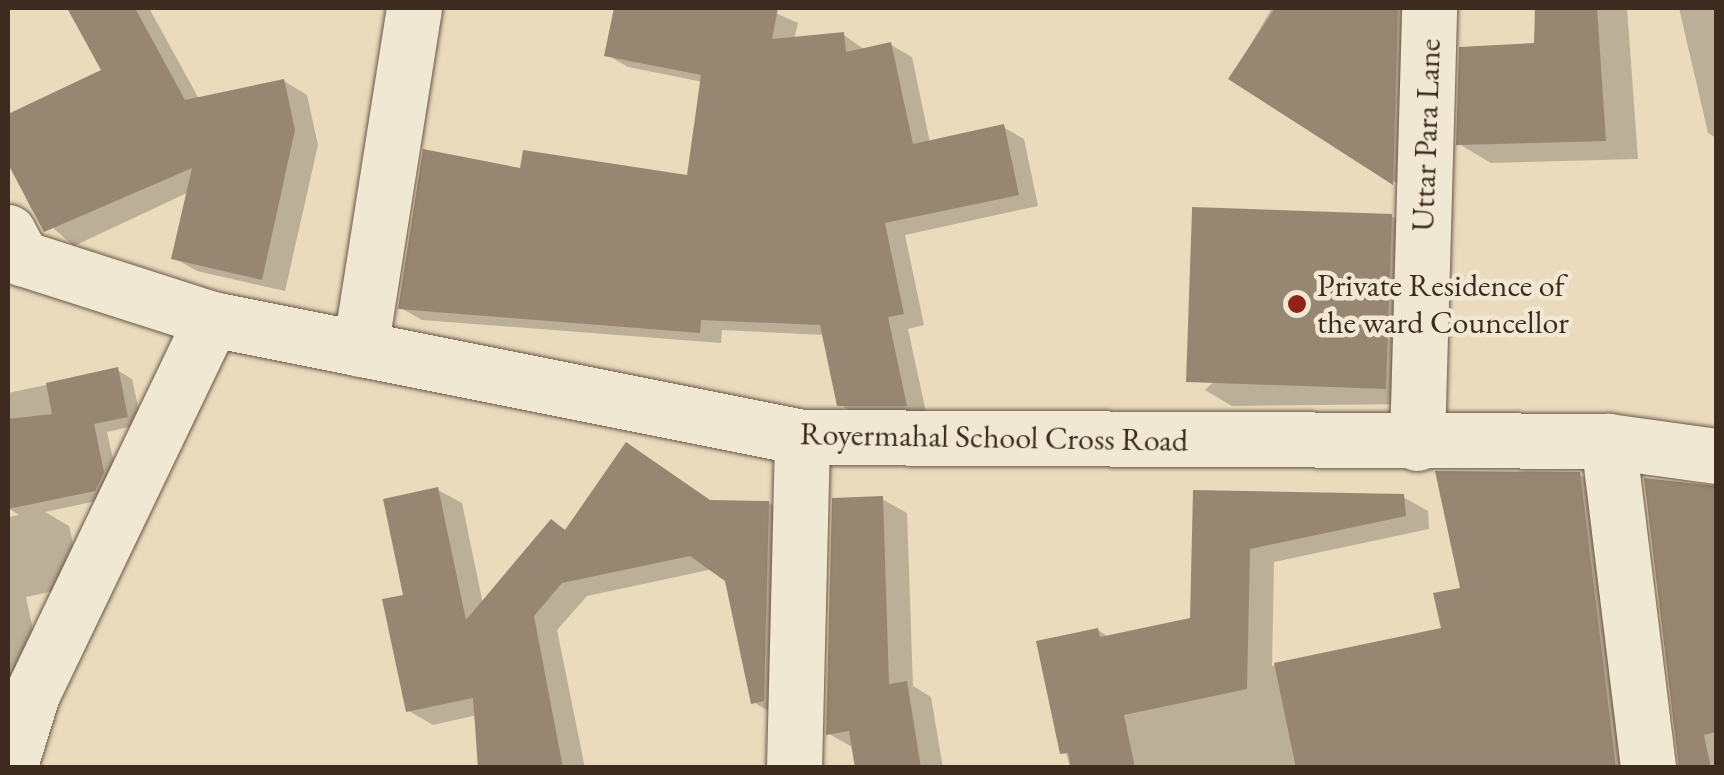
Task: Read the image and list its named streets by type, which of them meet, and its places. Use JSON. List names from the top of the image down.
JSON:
{
  "streets": {
    "street": ["Uttar Para Lane", "Royermahal School Cross Road"]
  },
  "crossings": [
    ["Uttar Para Lane", "Royermahal School Cross Road"]
  ],
  "places": ["Private Residence of the ward Councellor"]
}
